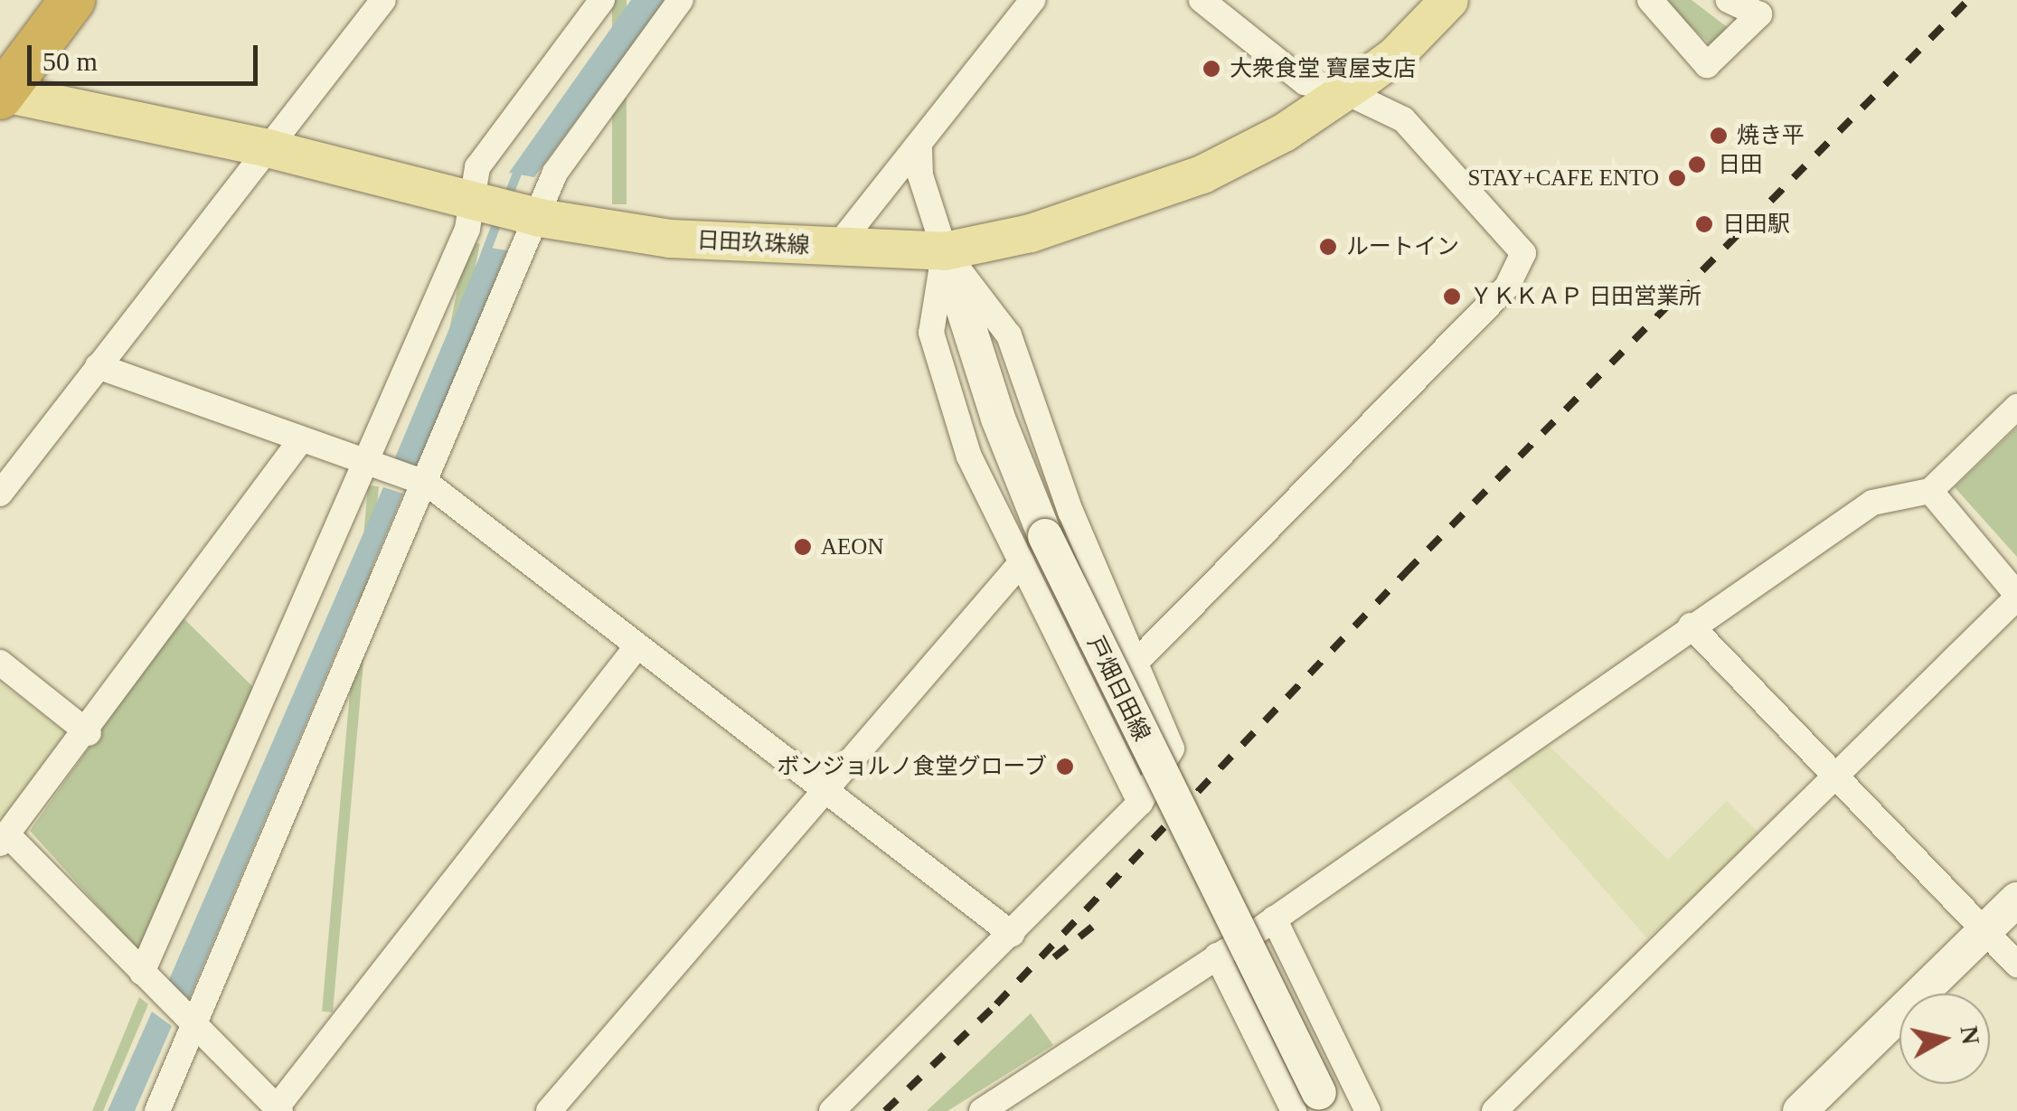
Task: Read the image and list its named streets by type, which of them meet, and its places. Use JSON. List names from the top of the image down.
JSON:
{
  "streets": {
    "main road": ["日田玖珠線", "戸畑日田線"]
  },
  "crossings": [
    ["日田玖珠線", "戸畑日田線"]
  ],
  "places": [
    "大衆食堂 寶屋支店",
    "焼き平",
    "日田",
    "STAY+CAFE ENTO",
    "日田駅",
    "ルートイン",
    "ＹＫＫＡＰ 日田営業所",
    "AEON",
    "ボンジョルノ食堂グローブ"
  ],
  "scale_bar": "50 m",
  "north": "right"
}
